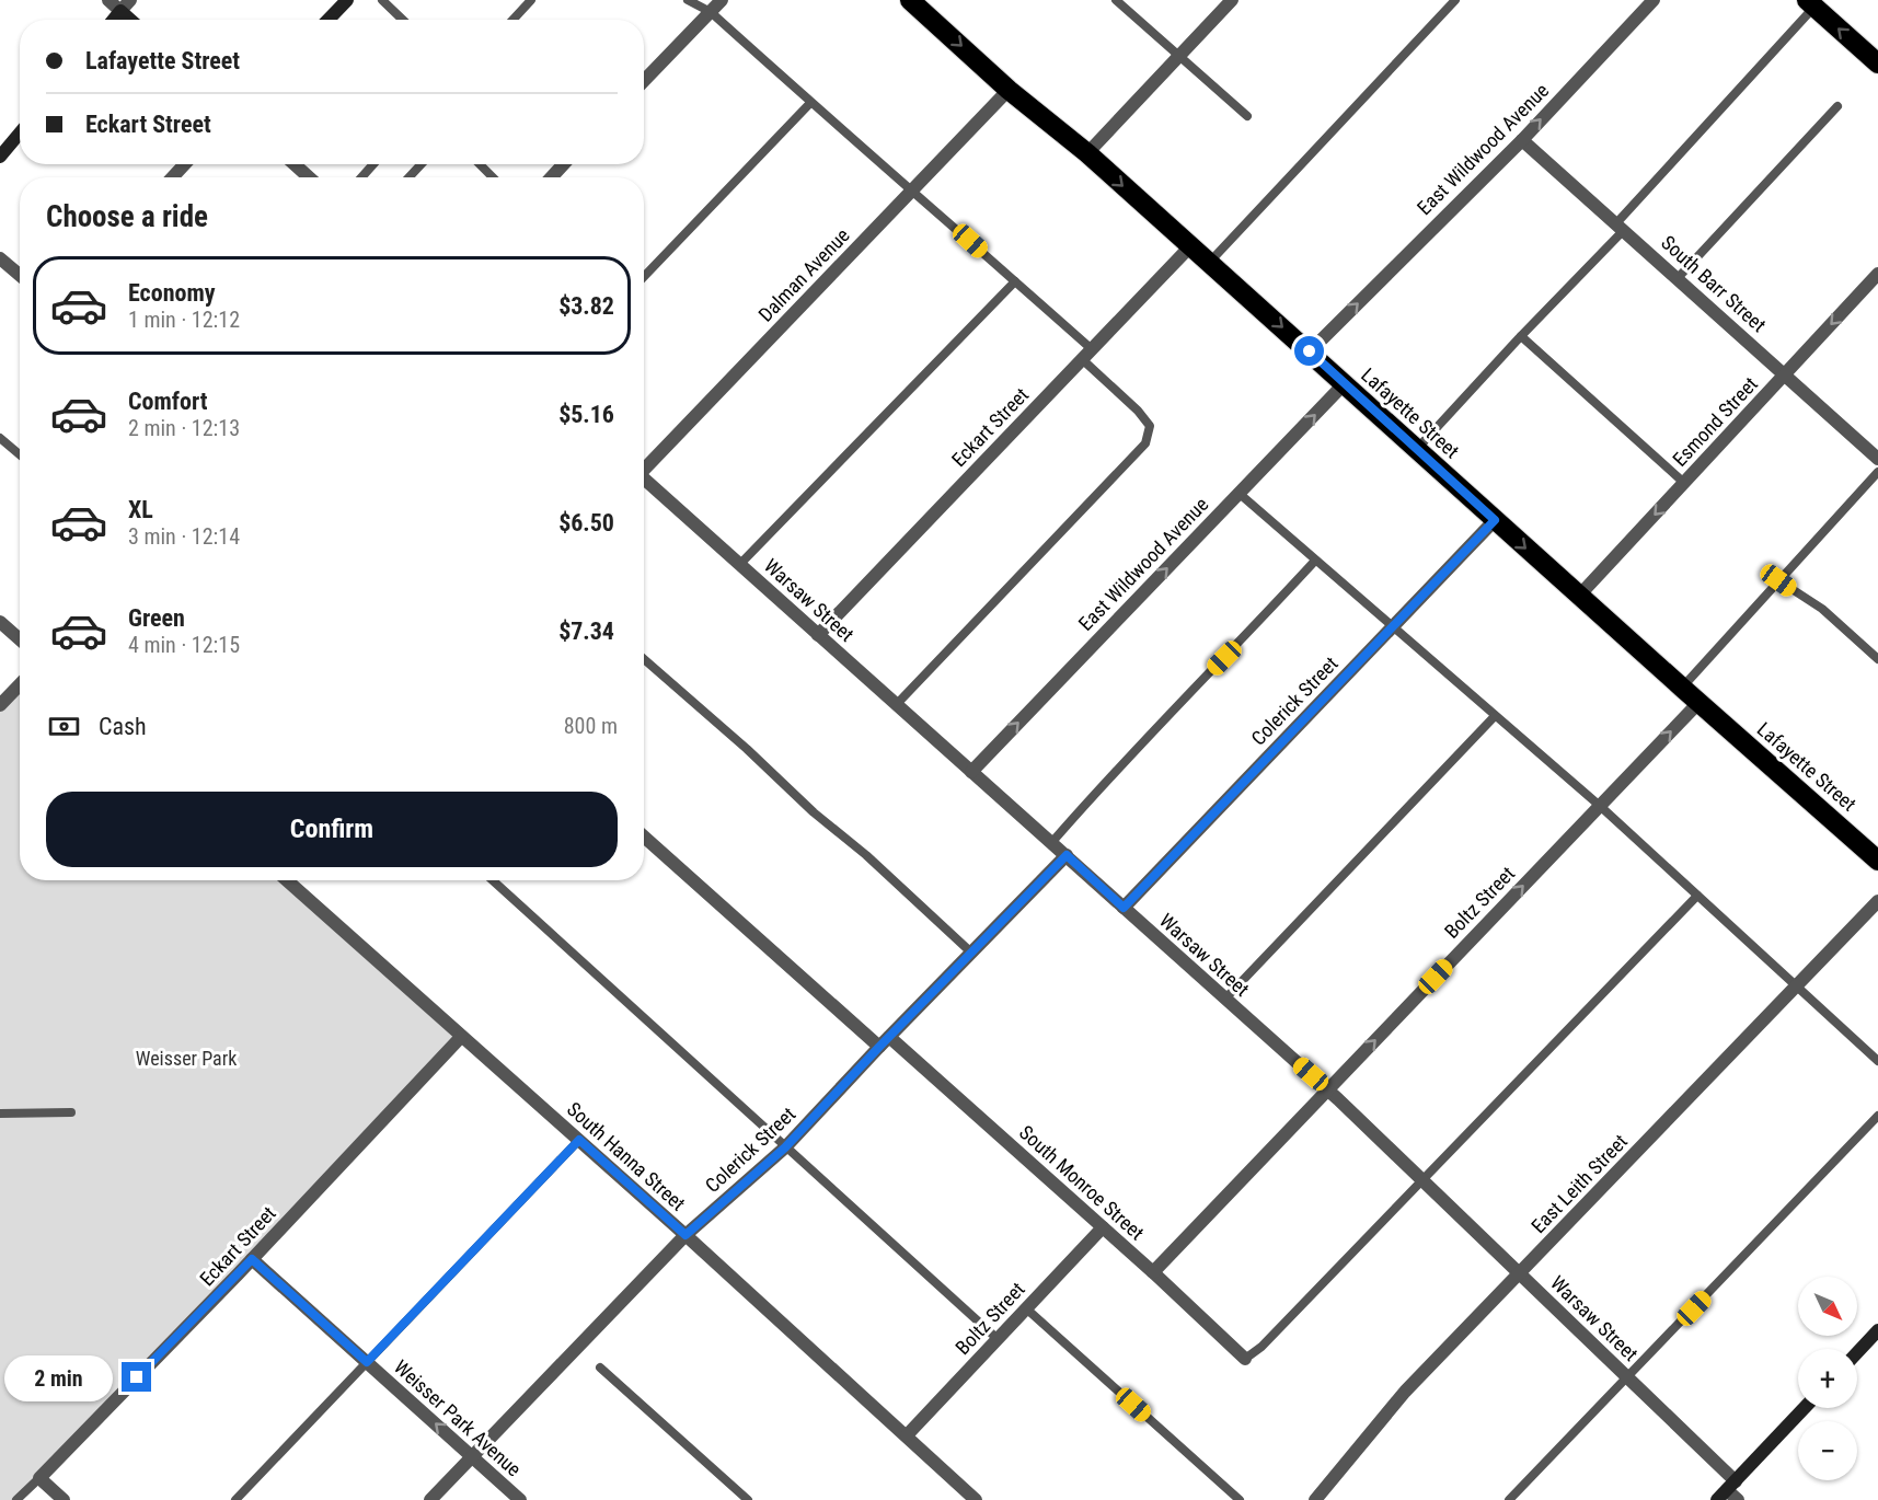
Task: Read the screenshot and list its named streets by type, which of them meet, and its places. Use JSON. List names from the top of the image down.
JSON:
{
  "streets": {
    "highway": ["Lafayette Street"],
    "street": [
      "East Wildwood Avenue",
      "Dalman Avenue",
      "South Barr Street",
      "Esmond Street",
      "Eckart Street",
      "Warsaw Street",
      "Colerick Street",
      "Boltz Street",
      "South Hanna Street",
      "South Monroe Street",
      "East Leith Street",
      "Weisser Park Avenue"
    ]
  },
  "crossings": [
    ["East Wildwood Avenue", "South Barr Street"],
    ["East Wildwood Avenue", "Lafayette Street"],
    ["East Wildwood Avenue", "Warsaw Street"],
    ["Dalman Avenue", "Lafayette Street"],
    ["South Barr Street", "Esmond Street"],
    ["Lafayette Street", "Esmond Street"],
    ["Lafayette Street", "Eckart Street"],
    ["Lafayette Street", "Colerick Street"],
    ["Lafayette Street", "Boltz Street"],
    ["Eckart Street", "Warsaw Street"],
    ["Eckart Street", "South Hanna Street"],
    ["Eckart Street", "Weisser Park Avenue"],
    ["Warsaw Street", "Colerick Street"],
    ["Warsaw Street", "Boltz Street"],
    ["Warsaw Street", "East Leith Street"],
    ["Colerick Street", "South Hanna Street"],
    ["Colerick Street", "South Monroe Street"],
    ["Colerick Street", "Weisser Park Avenue"],
    ["Boltz Street", "South Hanna Street"],
    ["Boltz Street", "South Monroe Street"]
  ],
  "one_way": [
    "East Wildwood Avenue",
    "Lafayette Street",
    "Esmond Street",
    "Boltz Street",
    "Weisser Park Avenue"
  ],
  "parks": ["Weisser Park"],
  "north": "bottom right",
  "page": {
    "banner": ["Lafayette Street", "Eckart Street"],
    "heading": "Choose a ride",
    "list": [
      {
        "name": "Economy",
        "note": "1 min · 12:12",
        "value": "$3.82"
      },
      {
        "name": "Comfort",
        "note": "2 min · 12:13",
        "value": "$5.16"
      },
      {
        "name": "XL",
        "note": "3 min · 12:14",
        "value": "$6.50"
      },
      {
        "name": "Green",
        "note": "4 min · 12:15",
        "value": "$7.34"
      }
    ],
    "pay": ["Cash", "800 m"],
    "buttons": "Confirm",
    "map_buttons": ["+", "−"],
    "bubble": "2 min"
  }
}
